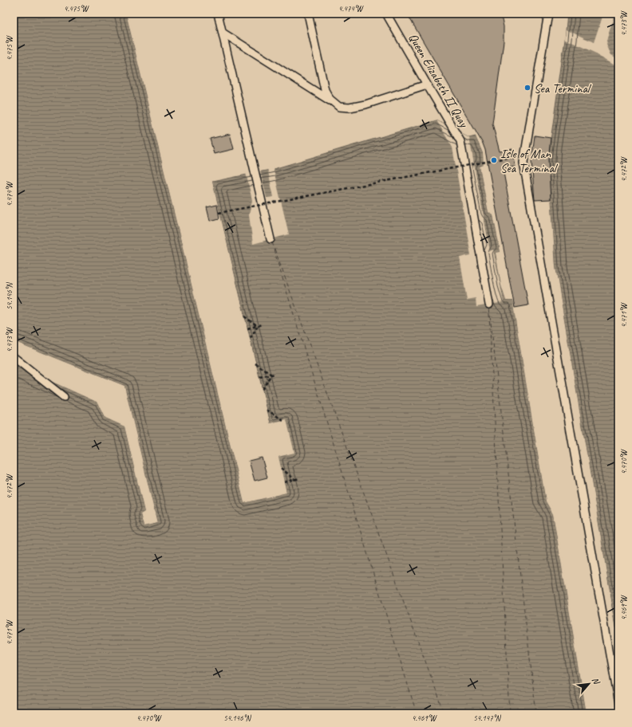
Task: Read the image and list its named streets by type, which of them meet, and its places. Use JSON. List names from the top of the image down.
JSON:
{
  "streets": {
    "lane": ["Queen Elizabeth II Quay"]
  },
  "places": ["Sea Terminal", "Isle of Man Sea Terminal"],
  "north": "top right",
  "coordinates": [
    "4.475°W",
    "4.474°W",
    "4.473°W",
    "4.472°W",
    "54.146°N",
    "4.471°W",
    "4.470°W",
    "4.469°W",
    "54.147°N"
  ]
}
